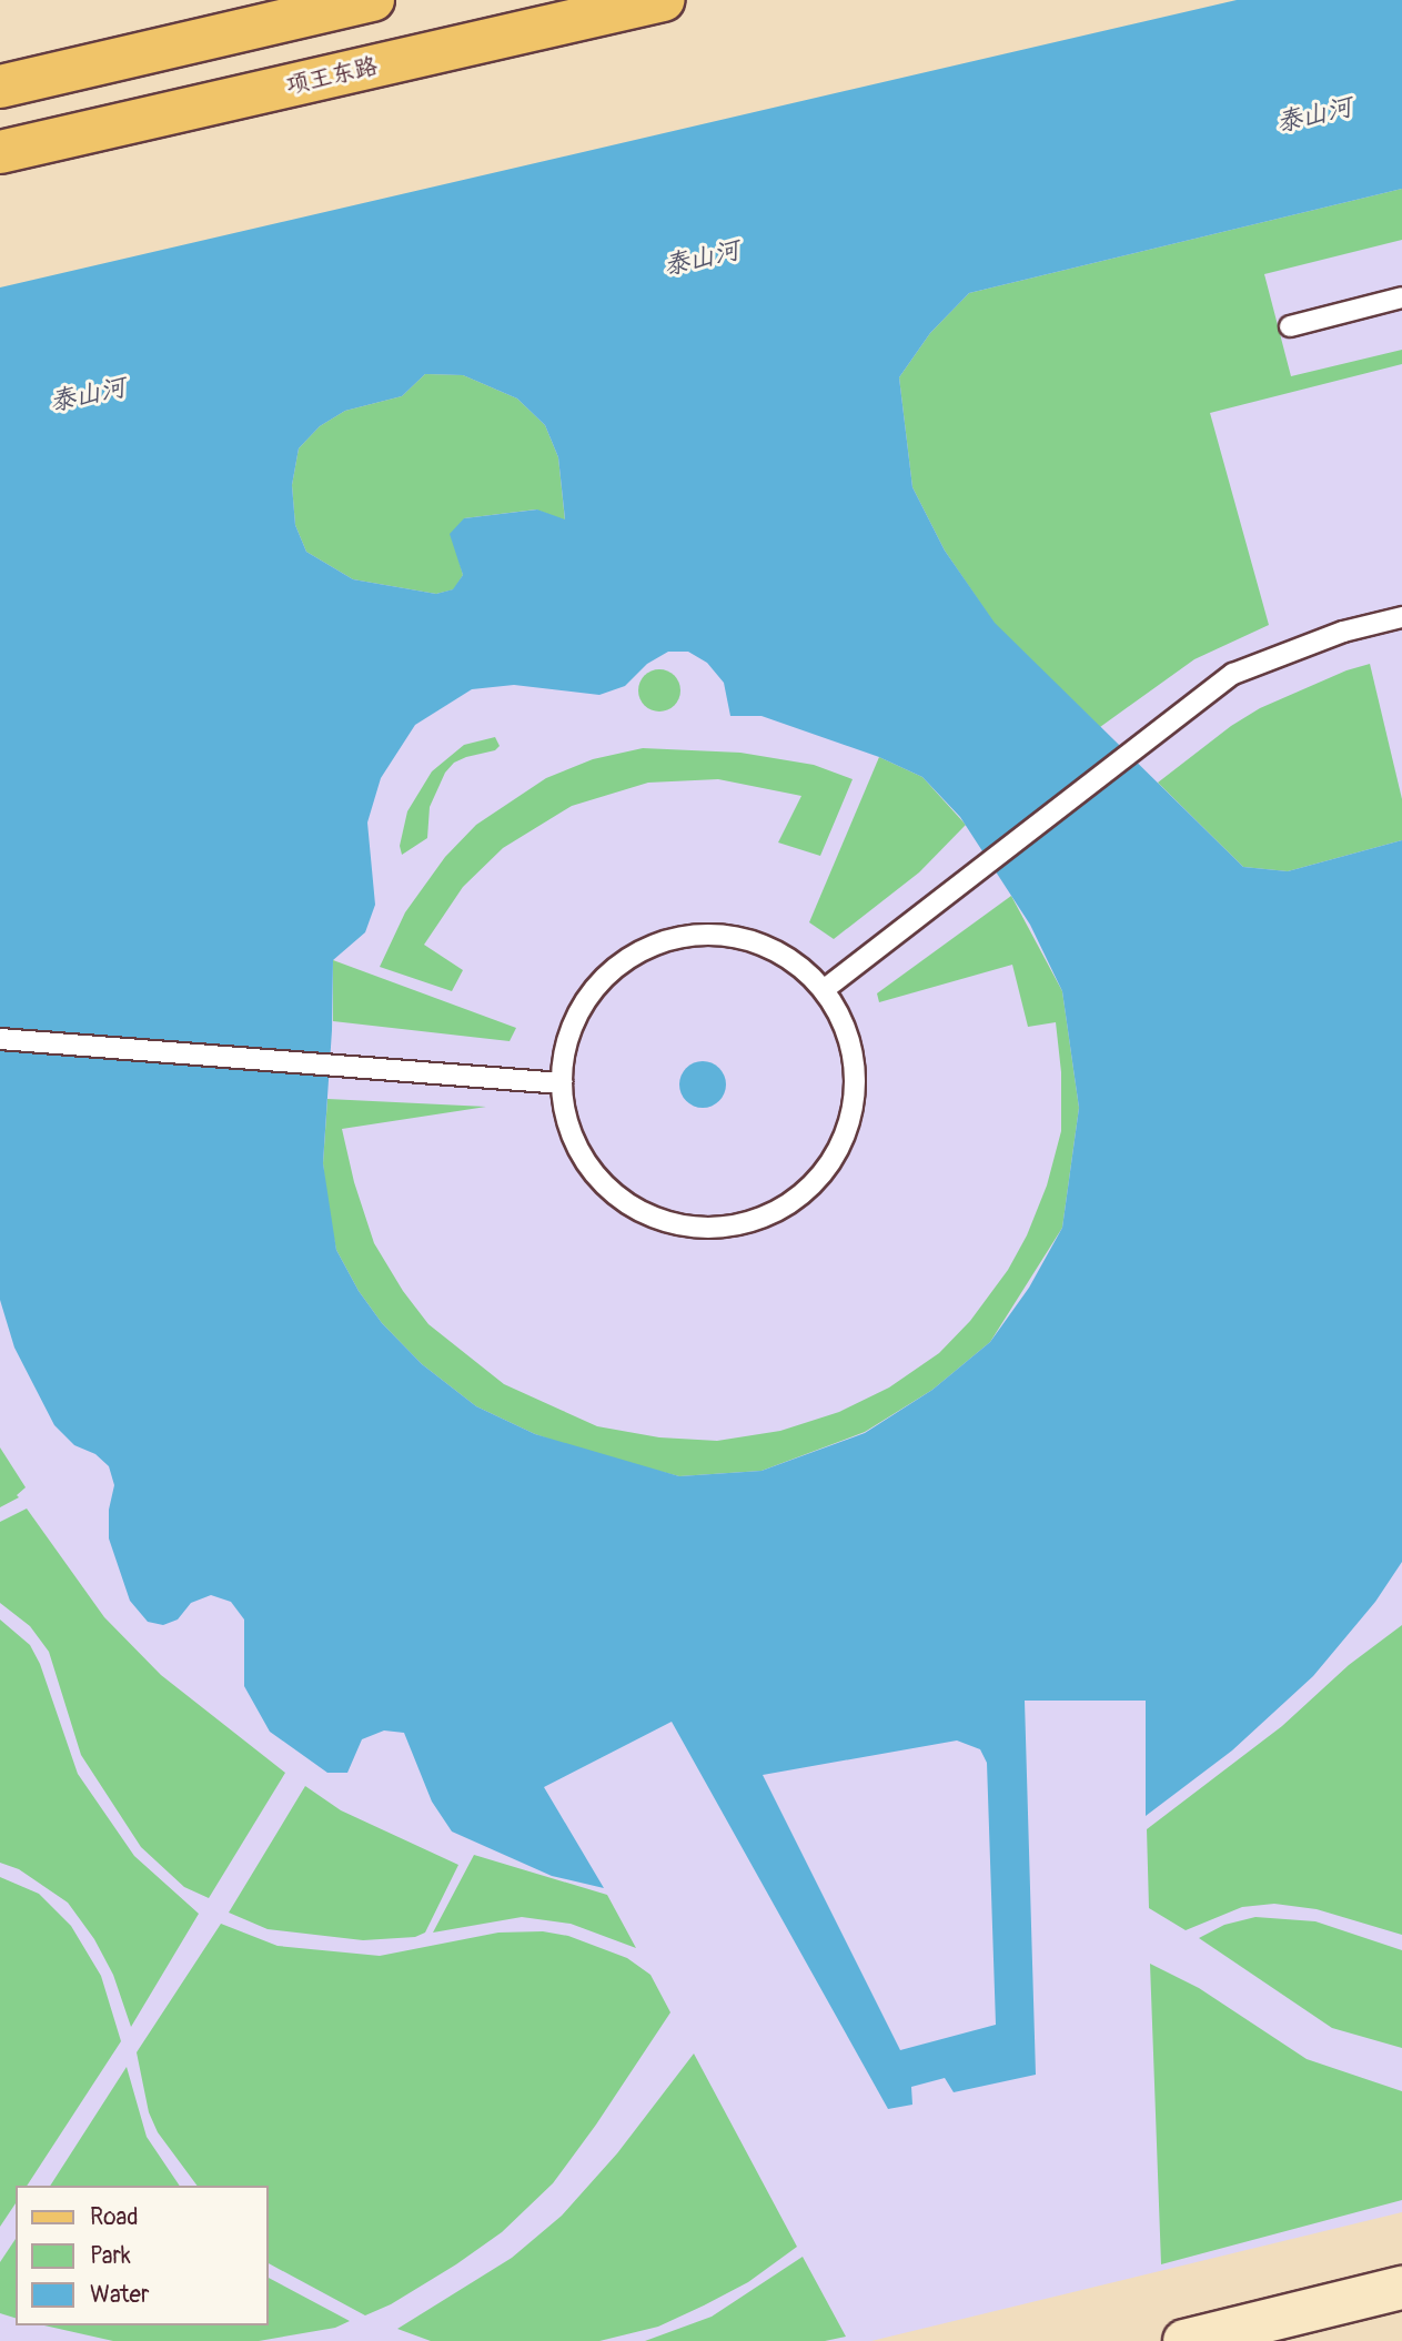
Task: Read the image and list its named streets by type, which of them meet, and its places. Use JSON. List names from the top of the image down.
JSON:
{
  "streets": {
    "main road": ["项王东路"]
  },
  "water": ["泰山河"],
  "legend": ["Road", "Park", "Water"]
}
